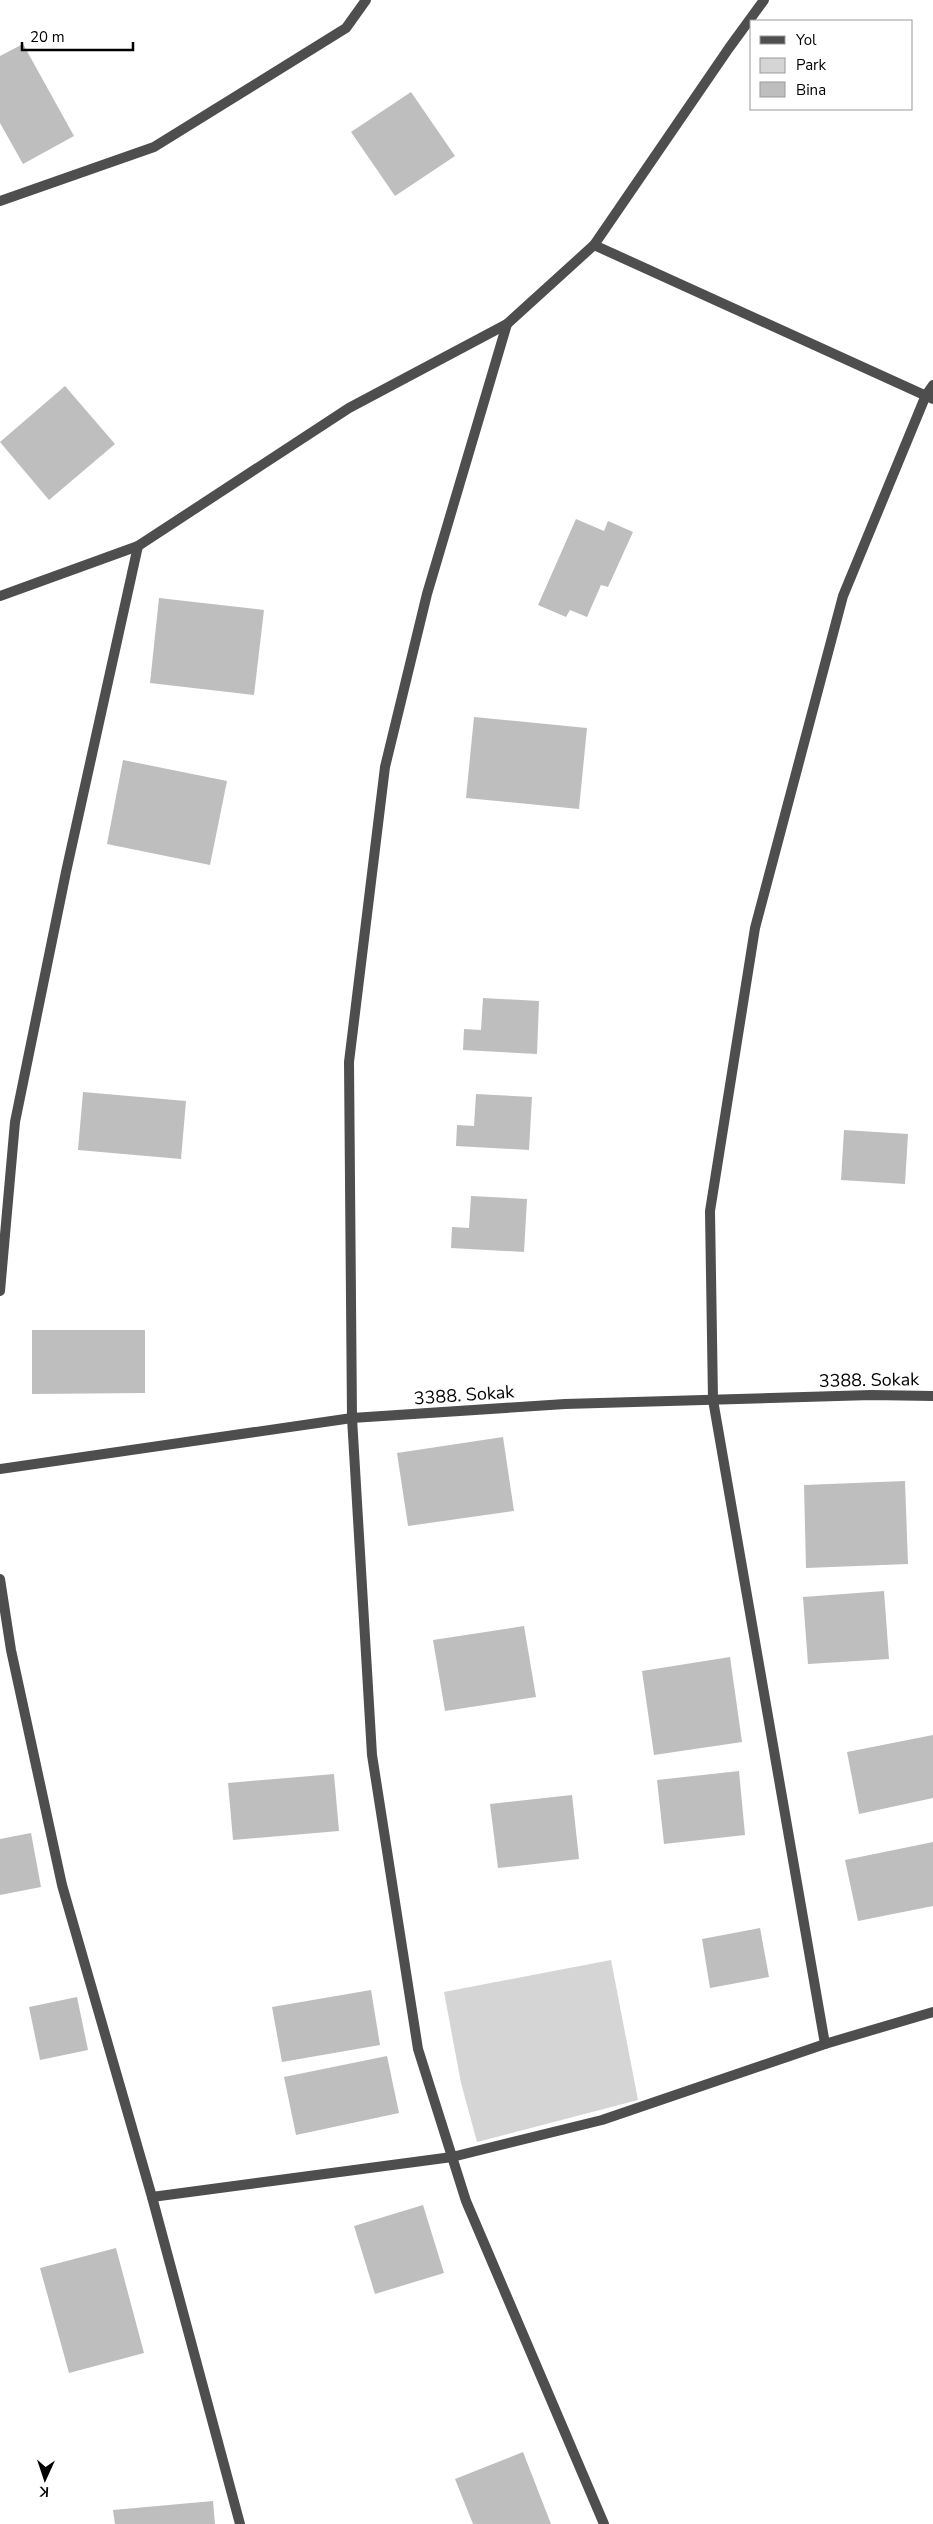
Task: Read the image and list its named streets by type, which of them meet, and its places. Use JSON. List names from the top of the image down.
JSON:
{
  "streets": {
    "street": ["3388. Sokak"]
  },
  "legend": ["Yol", "Park", "Bina"],
  "scale_bar": "20 m",
  "north": "bottom"
}
